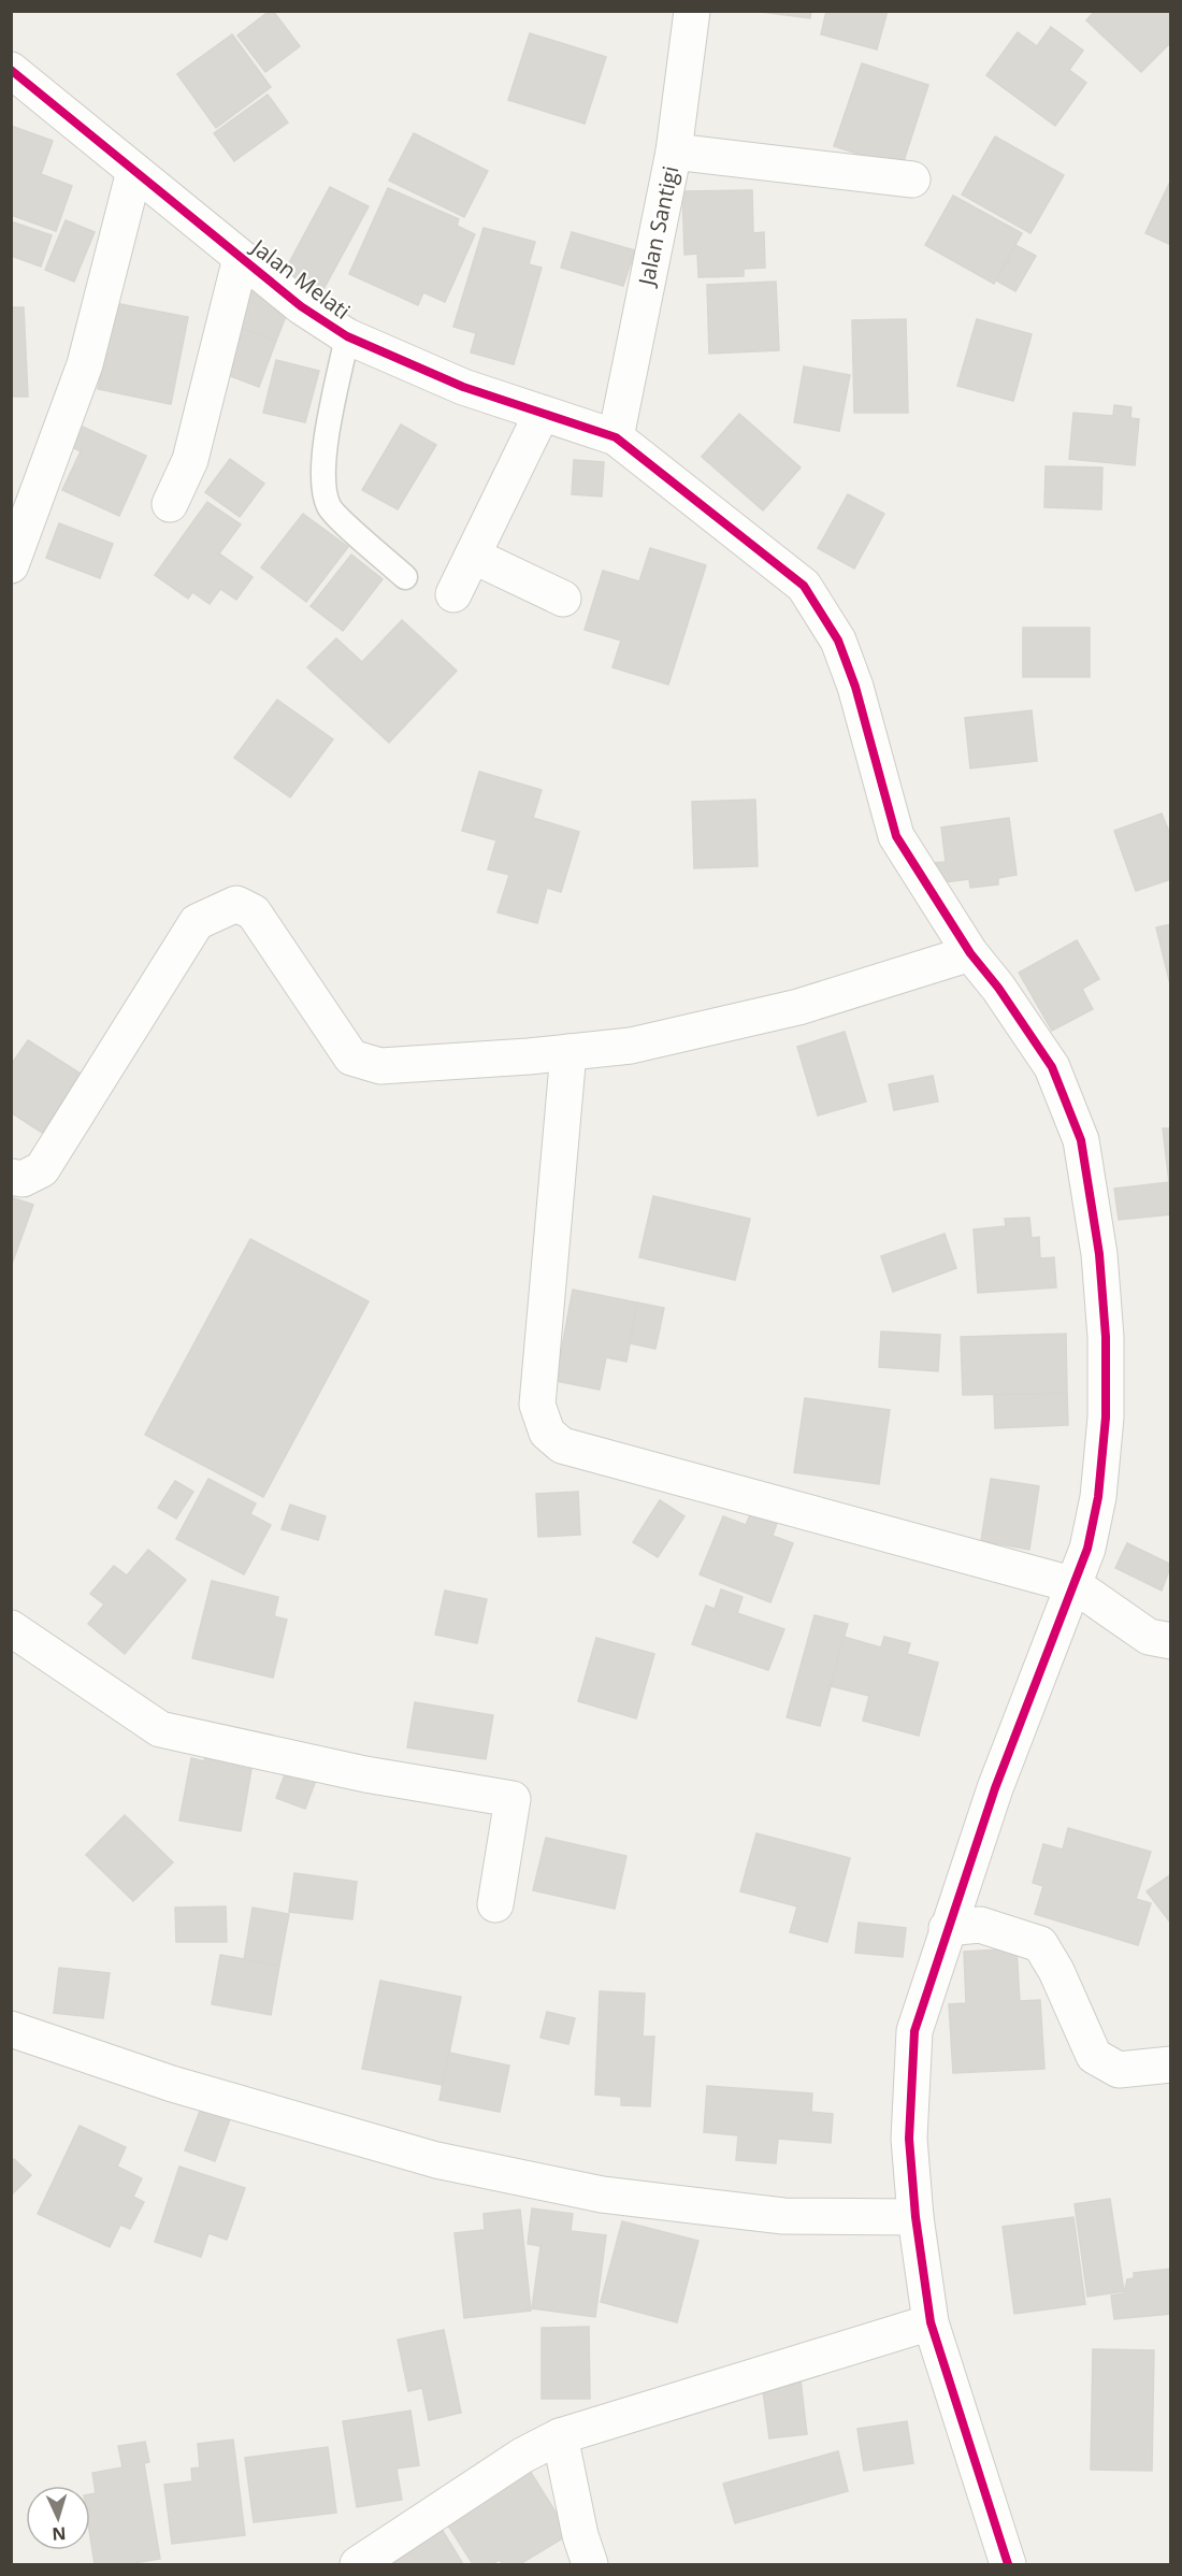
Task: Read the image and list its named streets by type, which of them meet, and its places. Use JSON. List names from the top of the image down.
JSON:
{
  "streets": {
    "street": ["Jalan Santigi", "Jalan Melati"]
  },
  "crossings": [
    ["Jalan Santigi", "Jalan Melati"]
  ],
  "north": "bottom"
}
